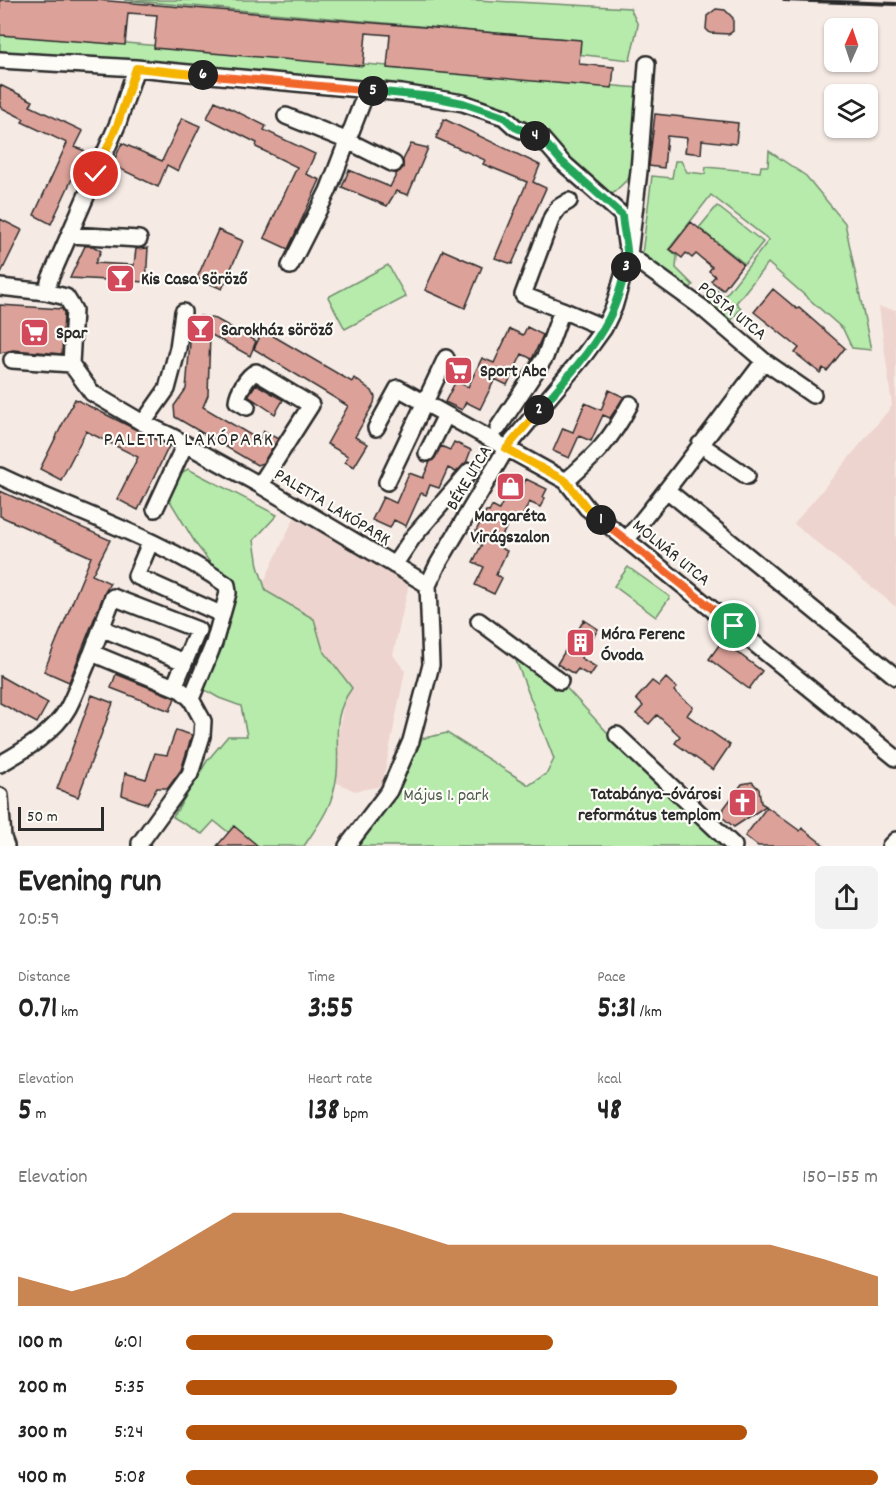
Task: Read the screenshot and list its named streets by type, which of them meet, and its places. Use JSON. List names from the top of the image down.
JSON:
{
  "streets": {
    "street": [
      "POSTA UTCA",
      "BÉKE UTCA",
      "PALETTA LAKÓPARK",
      "MOLNÁR UTCA"
    ]
  },
  "crossings": [
    ["POSTA UTCA", "BÉKE UTCA"],
    ["BÉKE UTCA", "PALETTA LAKÓPARK"],
    ["BÉKE UTCA", "MOLNÁR UTCA"]
  ],
  "districts": ["PALETTA LAKÓPARK"],
  "parks": ["Május 1. park"],
  "places": {
    "bar": ["Kis Casa Söröző", "Sarokház söröző"],
    "supermarket": ["Spar", "Sport Abc"],
    "shop": ["Margaréta Virágszalon"],
    "building": ["Móra Ferenc Óvoda"],
    "church": ["Tatabánya–óvárosi református templom"]
  },
  "scale_bar": "50 m",
  "north": "top",
  "page": {
    "pins": [
      "6",
      "5",
      "4",
      "3",
      "2",
      "1"
    ],
    "scale": "50 m",
    "heading": ["Evening run", "20:59"],
    "stats": [
      ["Distance", "0.71 km"],
      ["Time", "3:55"],
      ["Pace", "5:31 /km"],
      ["Elevation", "5 m"],
      ["Heart rate", "138 bpm"],
      ["kcal", "48"]
    ],
    "chart": ["Elevation", "150–155 m"],
    "list": [
      {
        "name": "100 m",
        "note": "6:01"
      },
      {
        "name": "200 m",
        "note": "5:35"
      },
      {
        "name": "300 m",
        "note": "5:24"
      },
      {
        "name": "400 m",
        "note": "5:08"
      }
    ]
  }
}
